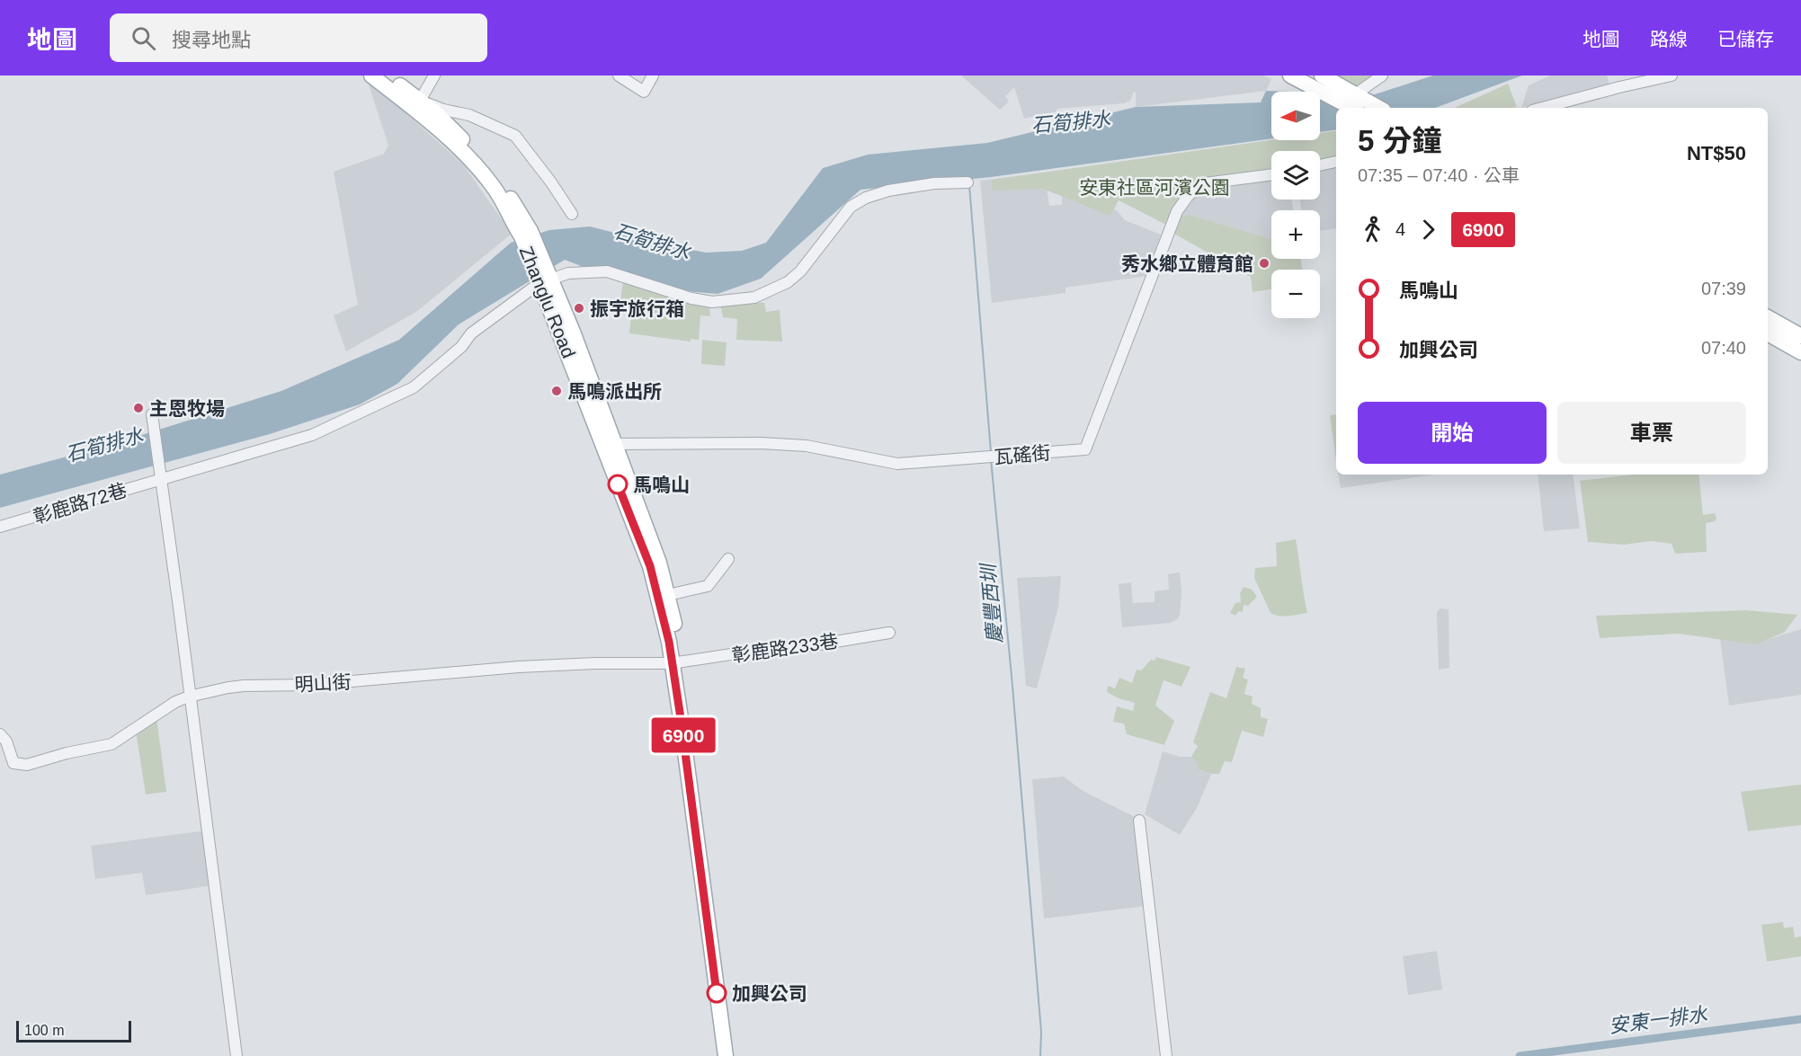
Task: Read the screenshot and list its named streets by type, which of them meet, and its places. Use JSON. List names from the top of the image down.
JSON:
{
  "streets": {
    "main road": ["Zhanglu Road"],
    "street": [
      "瓦磘街",
      "彰鹿路72巷",
      "彰鹿路233巷",
      "明山街"
    ]
  },
  "crossings": [
    ["Zhanglu Road", "瓦磘街"],
    ["Zhanglu Road", "彰鹿路72巷"],
    ["Zhanglu Road", "彰鹿路233巷"],
    ["Zhanglu Road", "明山街"],
    ["彰鹿路233巷", "明山街"]
  ],
  "water": ["石筍排水", "慶豐西圳", "安東一排水"],
  "parks": ["安東社區河濱公園"],
  "places": [
    "秀水鄉立體育館",
    "振宇旅行箱",
    "馬鳴派出所",
    "主恩牧場",
    "馬鳴山",
    "加興公司"
  ],
  "lines": ["bus line 6900"],
  "scale_bar": "100 m",
  "north": "left",
  "page": {
    "header": "地圖",
    "search": "搜尋地點",
    "nav": ["地圖", "路線", "已儲存"],
    "on_map": "6900",
    "map_buttons": ["+", "−"],
    "heading": ["5 分鐘", "07:35 – 07:40 · 公車", "NT$50"],
    "legs": ["4", "6900"],
    "list": [
      {
        "name": "馬鳴山",
        "value": "07:39"
      },
      {
        "name": "加興公司",
        "value": "07:40"
      }
    ],
    "buttons": ["開始", "車票"],
    "scale": "100 m"
  }
}
